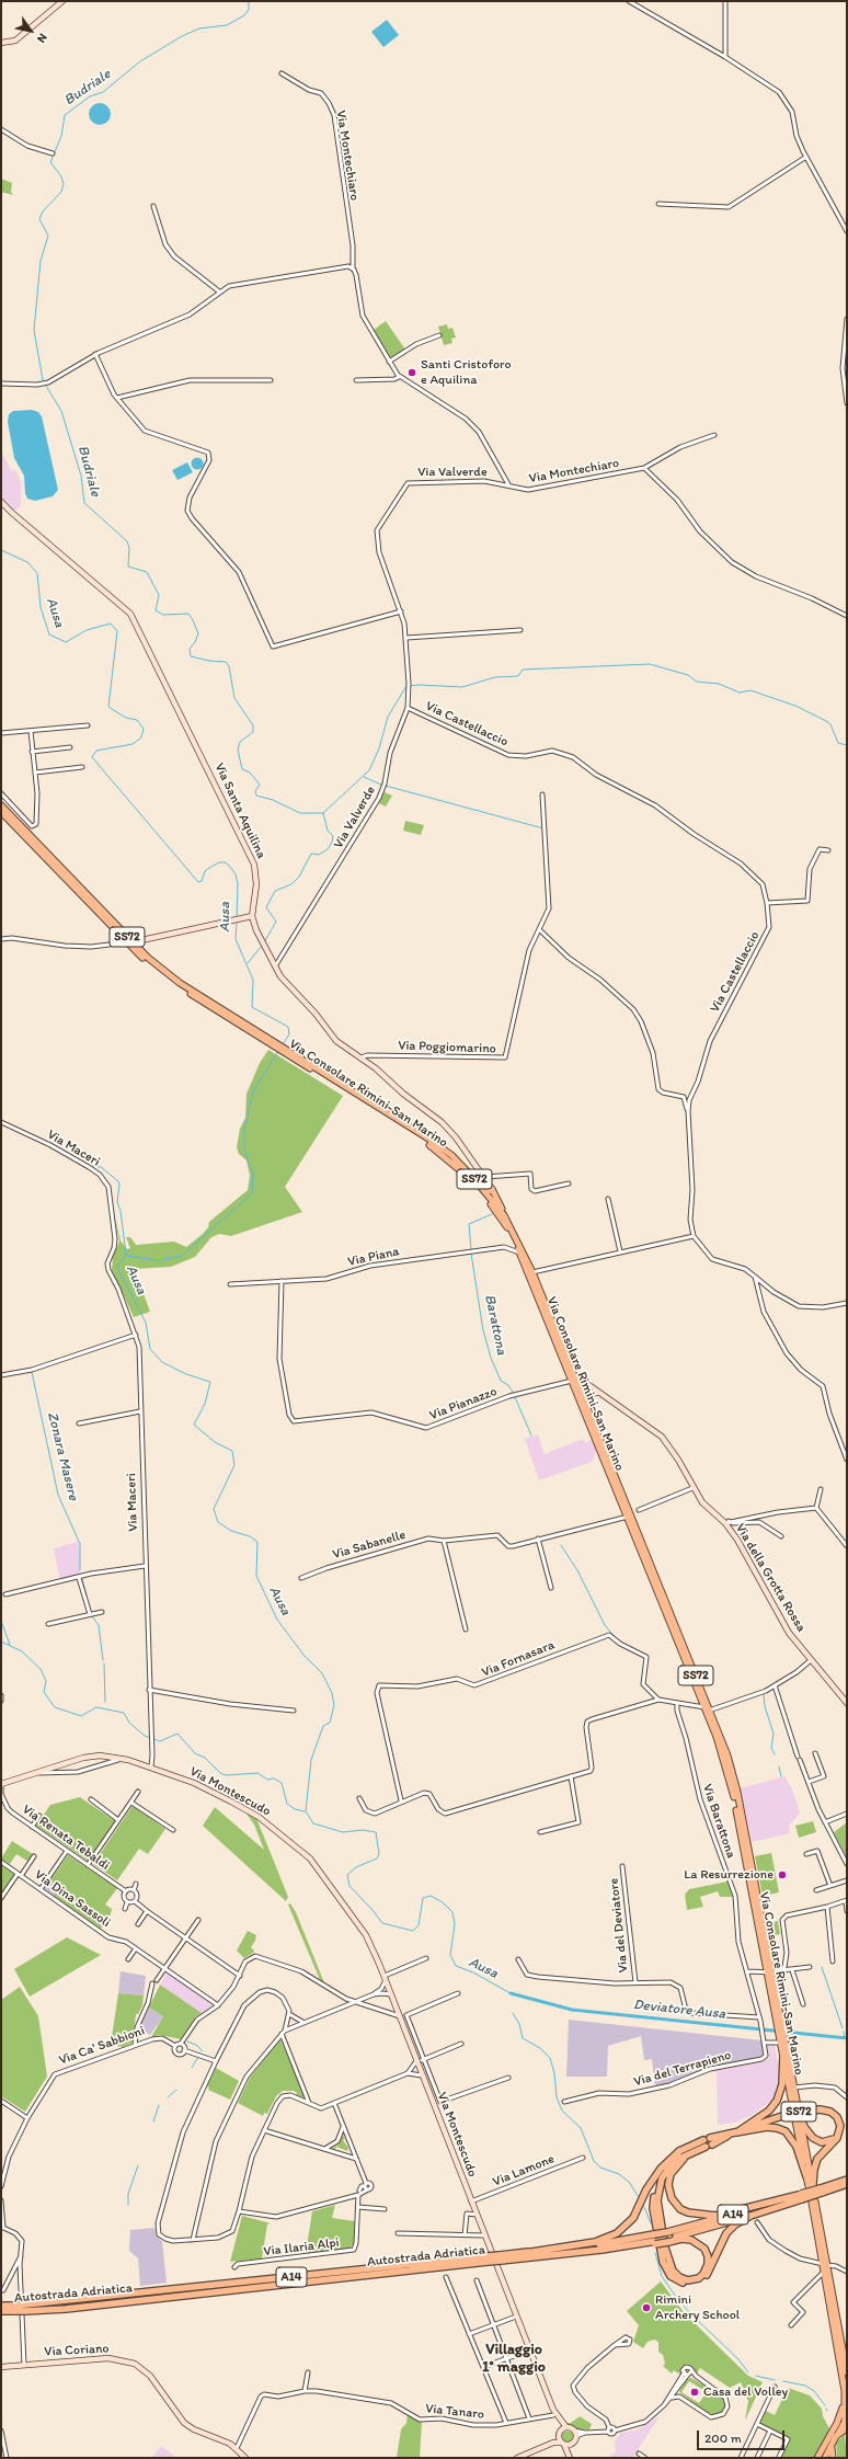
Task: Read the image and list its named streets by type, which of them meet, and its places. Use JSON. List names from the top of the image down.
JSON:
{
  "streets": {
    "highway": ["A14", "Autostrada Adriatica"],
    "main road": ["SS72", "Via Consolare Rimini-San Marino"],
    "street": [
      "Via Montechiaro",
      "Via Valverde",
      "Via Castellaccio",
      "Via Santa Aquilina",
      "Via Poggiomarino",
      "Via Maceri",
      "Via Piana",
      "Via Pianazzo",
      "Via Sabanelle",
      "Via della Grotta Rossa",
      "Via Fornasara",
      "Via Montescudo",
      "Via Barattona",
      "Via Renata Tebaldi",
      "Via Dina Sassoli",
      "Via del Deviatore",
      "Via Ca' Sabbioni",
      "Via del Terrapieno",
      "Via Lamone",
      "Via Ilaria Alpi",
      "Via Coriano",
      "Via Tanaro"
    ]
  },
  "crossings": [
    ["Via Montechiaro", "Via Valverde"],
    ["Via Valverde", "Via Castellaccio"],
    ["Via Valverde", "Via Santa Aquilina"],
    ["Via Santa Aquilina", "Via Poggiomarino"],
    ["Via Santa Aquilina", "Via Consolare Rimini-San Marino"],
    ["Via Consolare Rimini-San Marino", "Via Piana"],
    ["Via Consolare Rimini-San Marino", "Via Pianazzo"],
    ["Via Consolare Rimini-San Marino", "Via Sabanelle"],
    ["Via Consolare Rimini-San Marino", "Via della Grotta Rossa"],
    ["Via Maceri", "Via Montescudo"],
    ["Via Piana", "Via Pianazzo"],
    ["Via Pianazzo", "Via della Grotta Rossa"],
    ["Via Montescudo", "Via Lamone"],
    ["Via Montescudo", "Via Tanaro"],
    ["Via Barattona", "Via del Deviatore"],
    ["Via Barattona", "Via del Terrapieno"],
    ["Via Coriano", "Via Tanaro"]
  ],
  "districts": ["Villaggio 1° maggio"],
  "water": [
    "Budriale",
    "Ausa",
    "Barattona",
    "Zonara Masere",
    "Deviatore Ausa"
  ],
  "places": [
    "Santi Cristoforo e Aquilina",
    "La Resurrezione",
    "Rimini Archery School",
    "Casa del Volley"
  ],
  "scale_bar": "200 m",
  "north": "bottom right"
}
